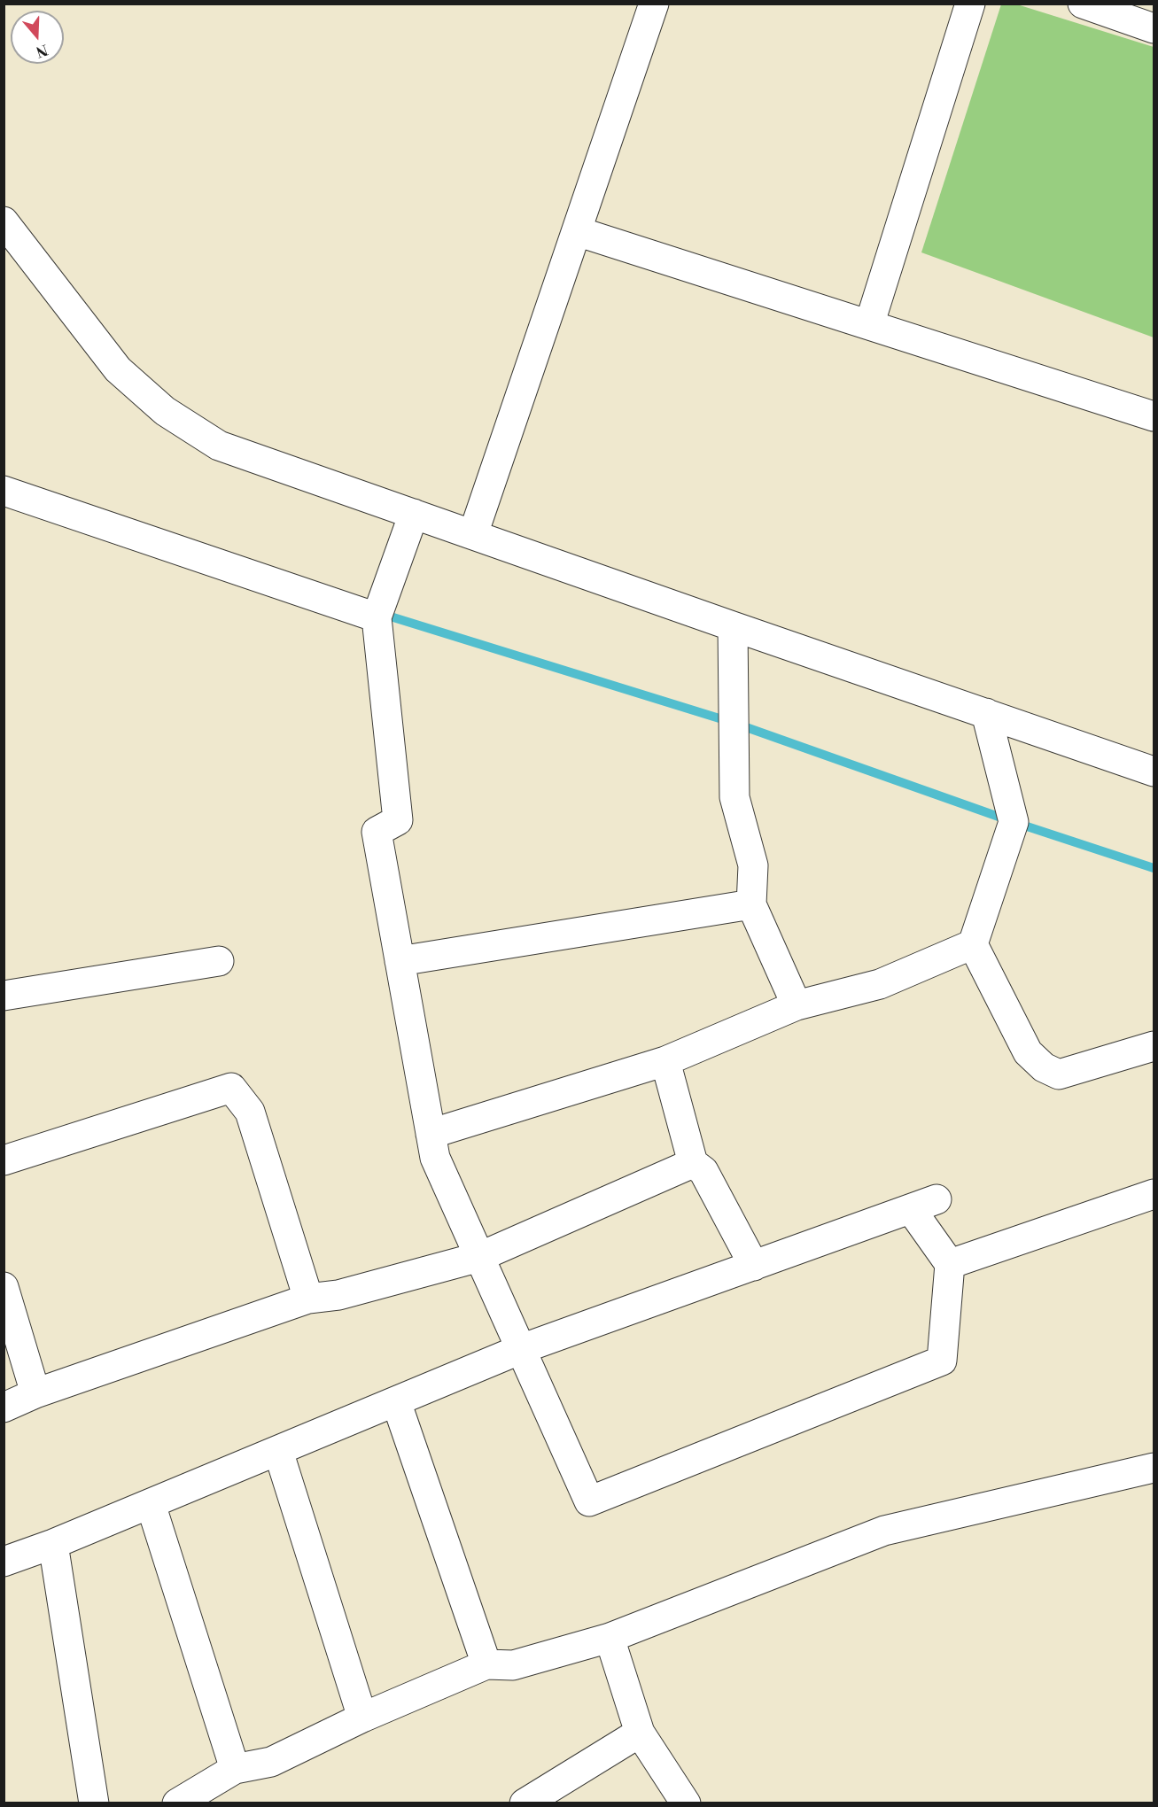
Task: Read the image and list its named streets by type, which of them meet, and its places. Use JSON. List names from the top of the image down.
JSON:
{
  "north": "bottom"
}
